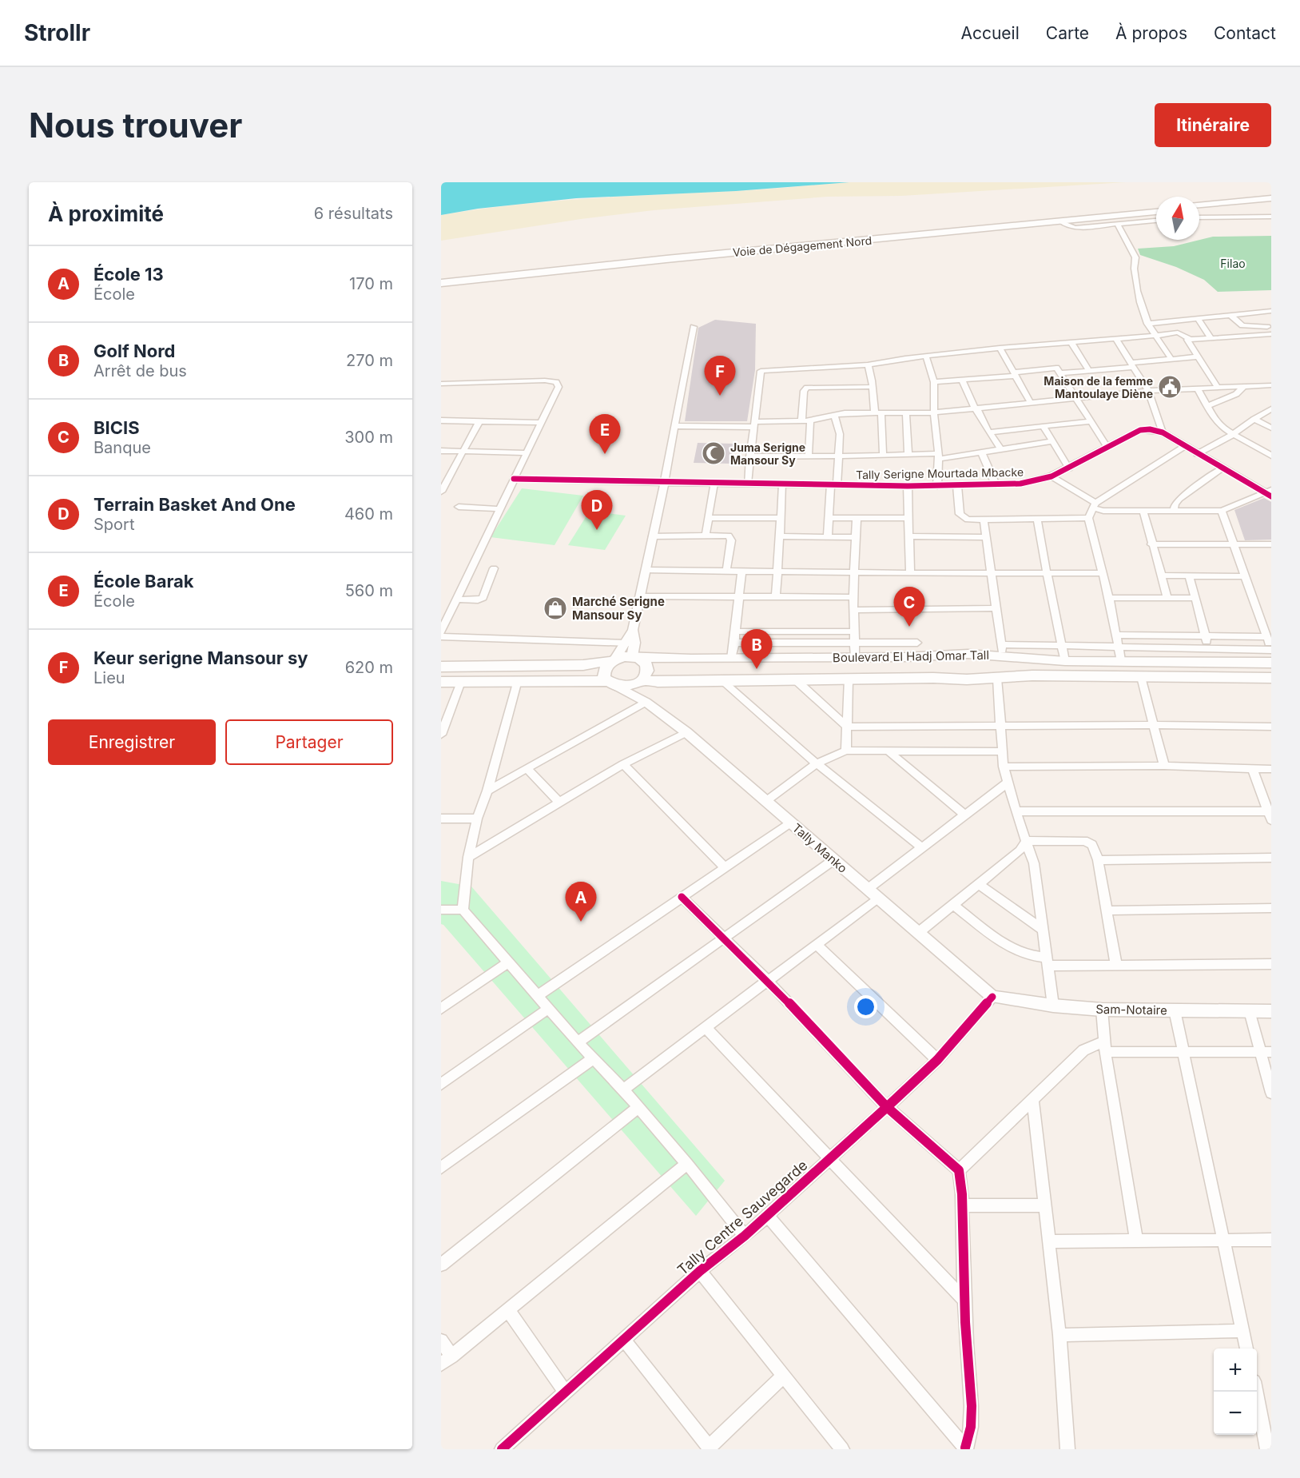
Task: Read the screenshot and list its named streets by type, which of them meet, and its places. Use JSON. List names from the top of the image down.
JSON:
{
  "streets": {
    "highway": ["Voie de Dégagement Nord"],
    "main road": ["Boulevard El Hadj Omar Tall"],
    "street": [
      "Tally Serigne Mourtada Mbacke",
      "Tally Manko",
      "Sam-Notaire",
      "Tally Centre Sauvegarde"
    ]
  },
  "crossings": [
    ["Boulevard El Hadj Omar Tall", "Tally Manko"],
    ["Tally Manko", "Sam-Notaire"],
    ["Tally Manko", "Tally Centre Sauvegarde"],
    ["Sam-Notaire", "Tally Centre Sauvegarde"]
  ],
  "parks": ["Filao"],
  "places": {
    "public building": ["Maison de la femme Mantoulaye Diène"],
    "mosque": ["Juma Serigne Mansour Sy"],
    "shop": ["Marché Serigne Mansour Sy"]
  },
  "north": "top",
  "page": {
    "header": "Strollr",
    "nav": [
      "Accueil",
      "Carte",
      "À propos",
      "Contact"
    ],
    "buttons": [
      "Itinéraire",
      ["Enregistrer", "Partager"]
    ],
    "title": "Nous trouver",
    "heading": ["À proximité", "6 résultats"],
    "list": [
      {
        "mark": "A",
        "name": "École 13",
        "note": "École",
        "value": "170 m"
      },
      {
        "mark": "B",
        "name": "Golf Nord",
        "note": "Arrêt de bus",
        "value": "270 m"
      },
      {
        "mark": "C",
        "name": "BICIS",
        "note": "Banque",
        "value": "300 m"
      },
      {
        "mark": "D",
        "name": "Terrain Basket And One",
        "note": "Sport",
        "value": "460 m"
      },
      {
        "mark": "E",
        "name": "École Barak",
        "note": "École",
        "value": "560 m"
      },
      {
        "mark": "F",
        "name": "Keur serigne Mansour sy",
        "note": "Lieu",
        "value": "620 m"
      }
    ],
    "pins": [
      "F",
      "E",
      "D",
      "C",
      "B",
      "A"
    ],
    "map_buttons": ["+", "−"]
  }
}
